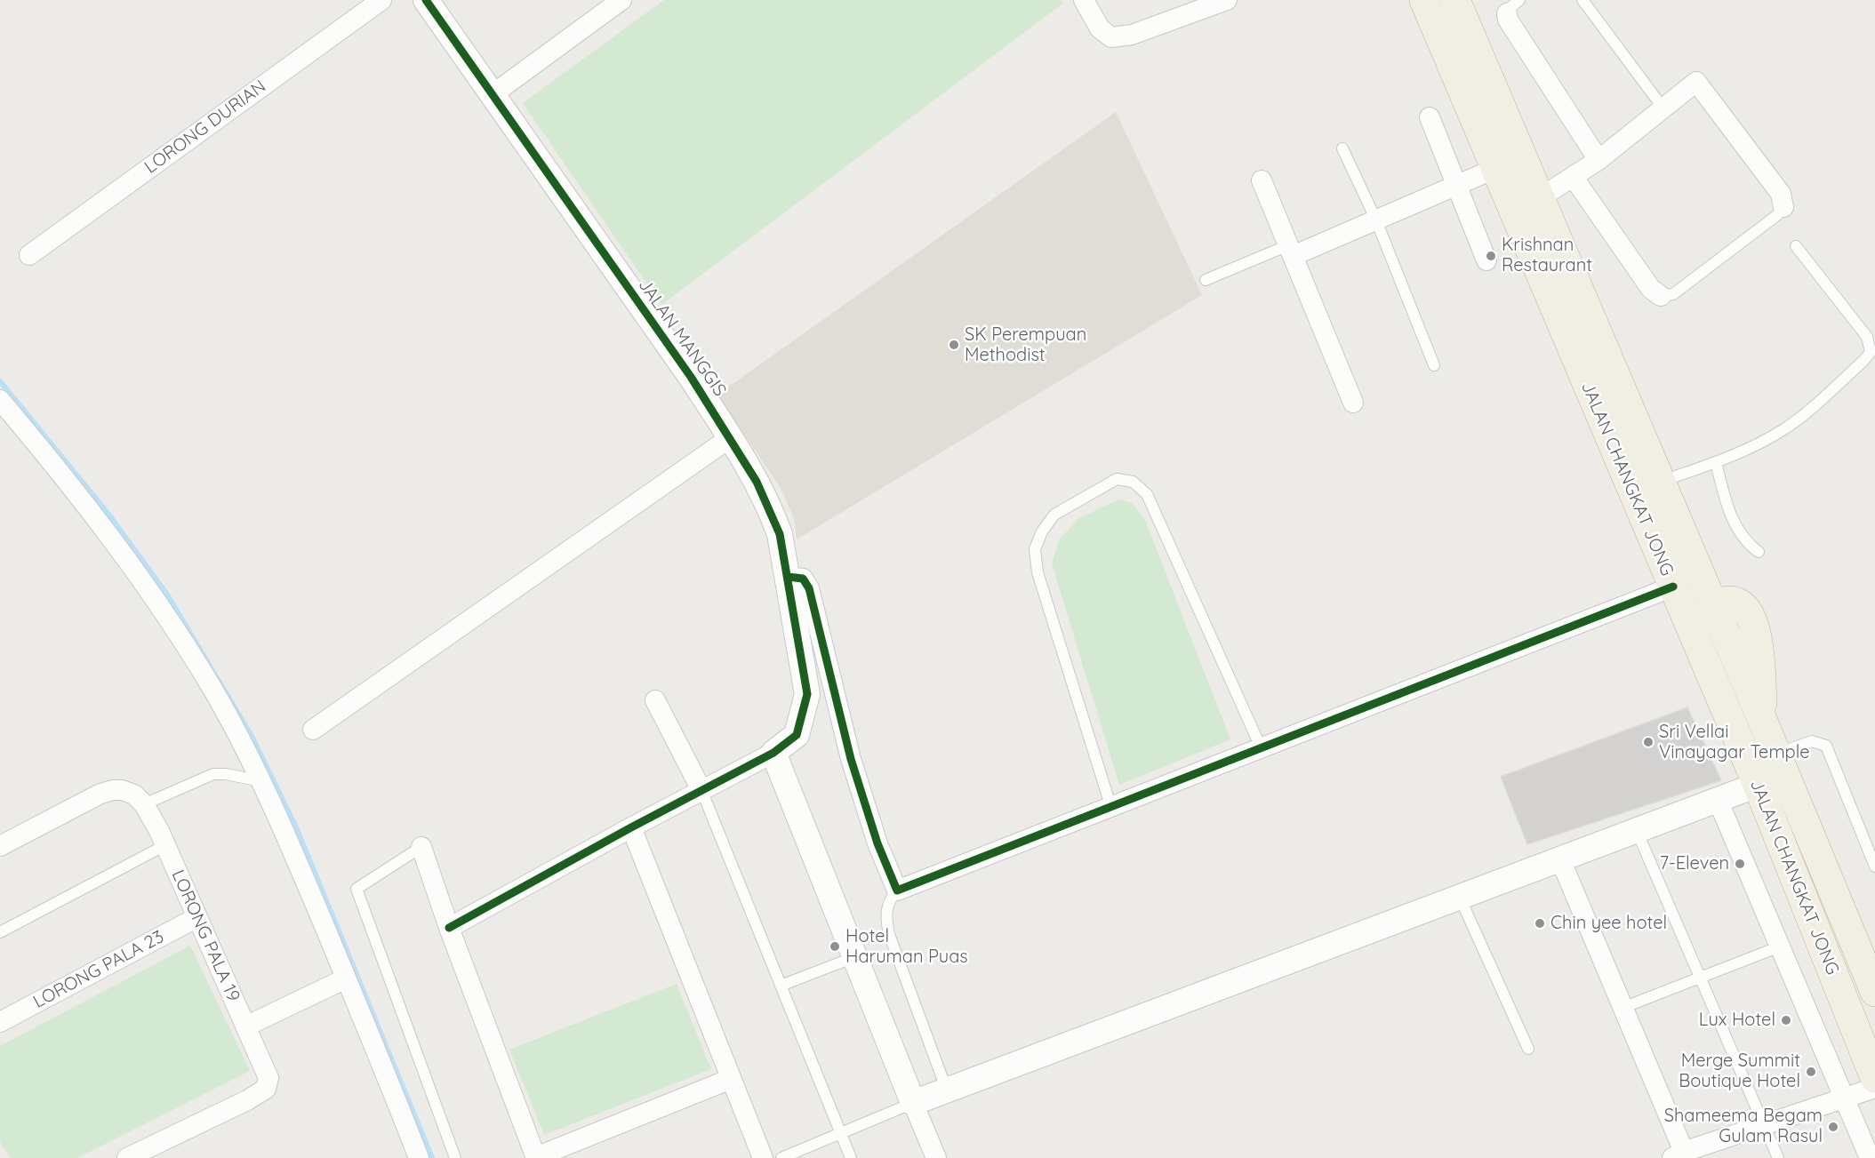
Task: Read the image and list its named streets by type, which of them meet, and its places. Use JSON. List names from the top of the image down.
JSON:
{
  "streets": {
    "highway": ["JALAN CHANGKAT JONG"],
    "street": [
      "LORONG DURIAN",
      "JALAN MANGGIS",
      "LORONG PALA 19",
      "LORONG PALA 23"
    ]
  },
  "crossings": [
    ["LORONG PALA 19", "LORONG PALA 23"]
  ],
  "places": [
    "Krishnan Restaurant",
    "SK Perempuan Methodist",
    "Sri Vellai Vinayagar Temple",
    "7-Eleven",
    "Chin yee hotel",
    "Hotel Haruman Puas",
    "Lux Hotel",
    "Merge Summit Boutique Hotel",
    "Shameema Begam Gulam Rasul"
  ]
}
